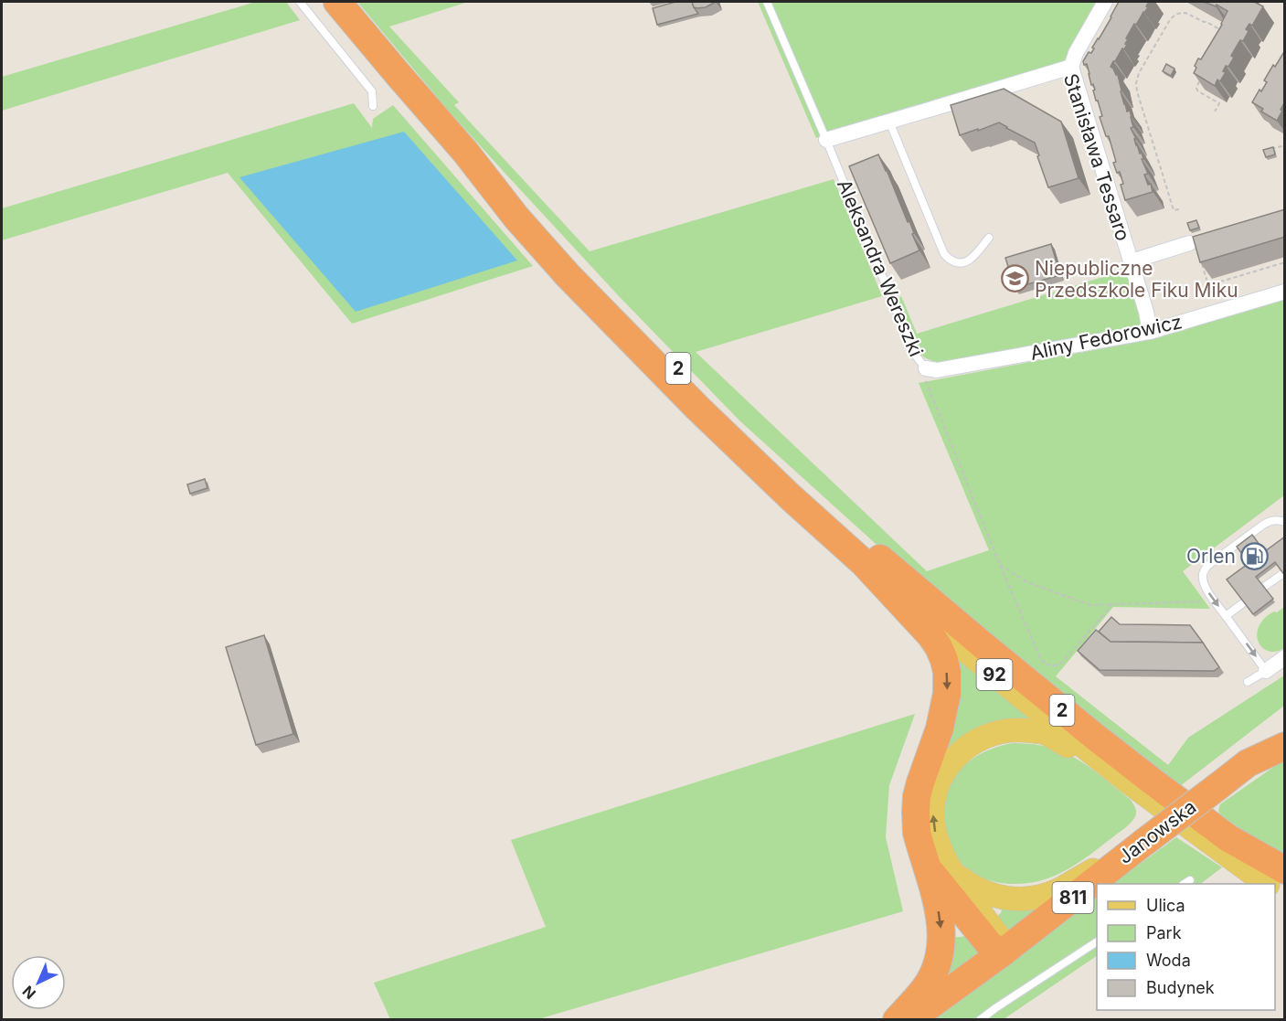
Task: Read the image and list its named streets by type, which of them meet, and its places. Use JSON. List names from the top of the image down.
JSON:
{
  "streets": {
    "highway": ["2", "Janowska", "811"],
    "main road": ["92"],
    "street": ["Stanisława Tessaro", "Aliny Fedorowicz"],
    "lane": ["Aleksandra Wereszki"]
  },
  "crossings": [
    ["Stanisława Tessaro", "Aleksandra Wereszki"],
    ["Stanisława Tessaro", "Aliny Fedorowicz"],
    ["Aleksandra Wereszki", "Aliny Fedorowicz"],
    ["2", "92"]
  ],
  "places": {
    "school or university": ["Niepubliczne Przedszkole Fiku Miku"],
    "fuel station": ["Orlen"]
  },
  "legend": [
    "Ulica",
    "Park",
    "Woda",
    "Budynek"
  ],
  "north": "bottom left"
}
